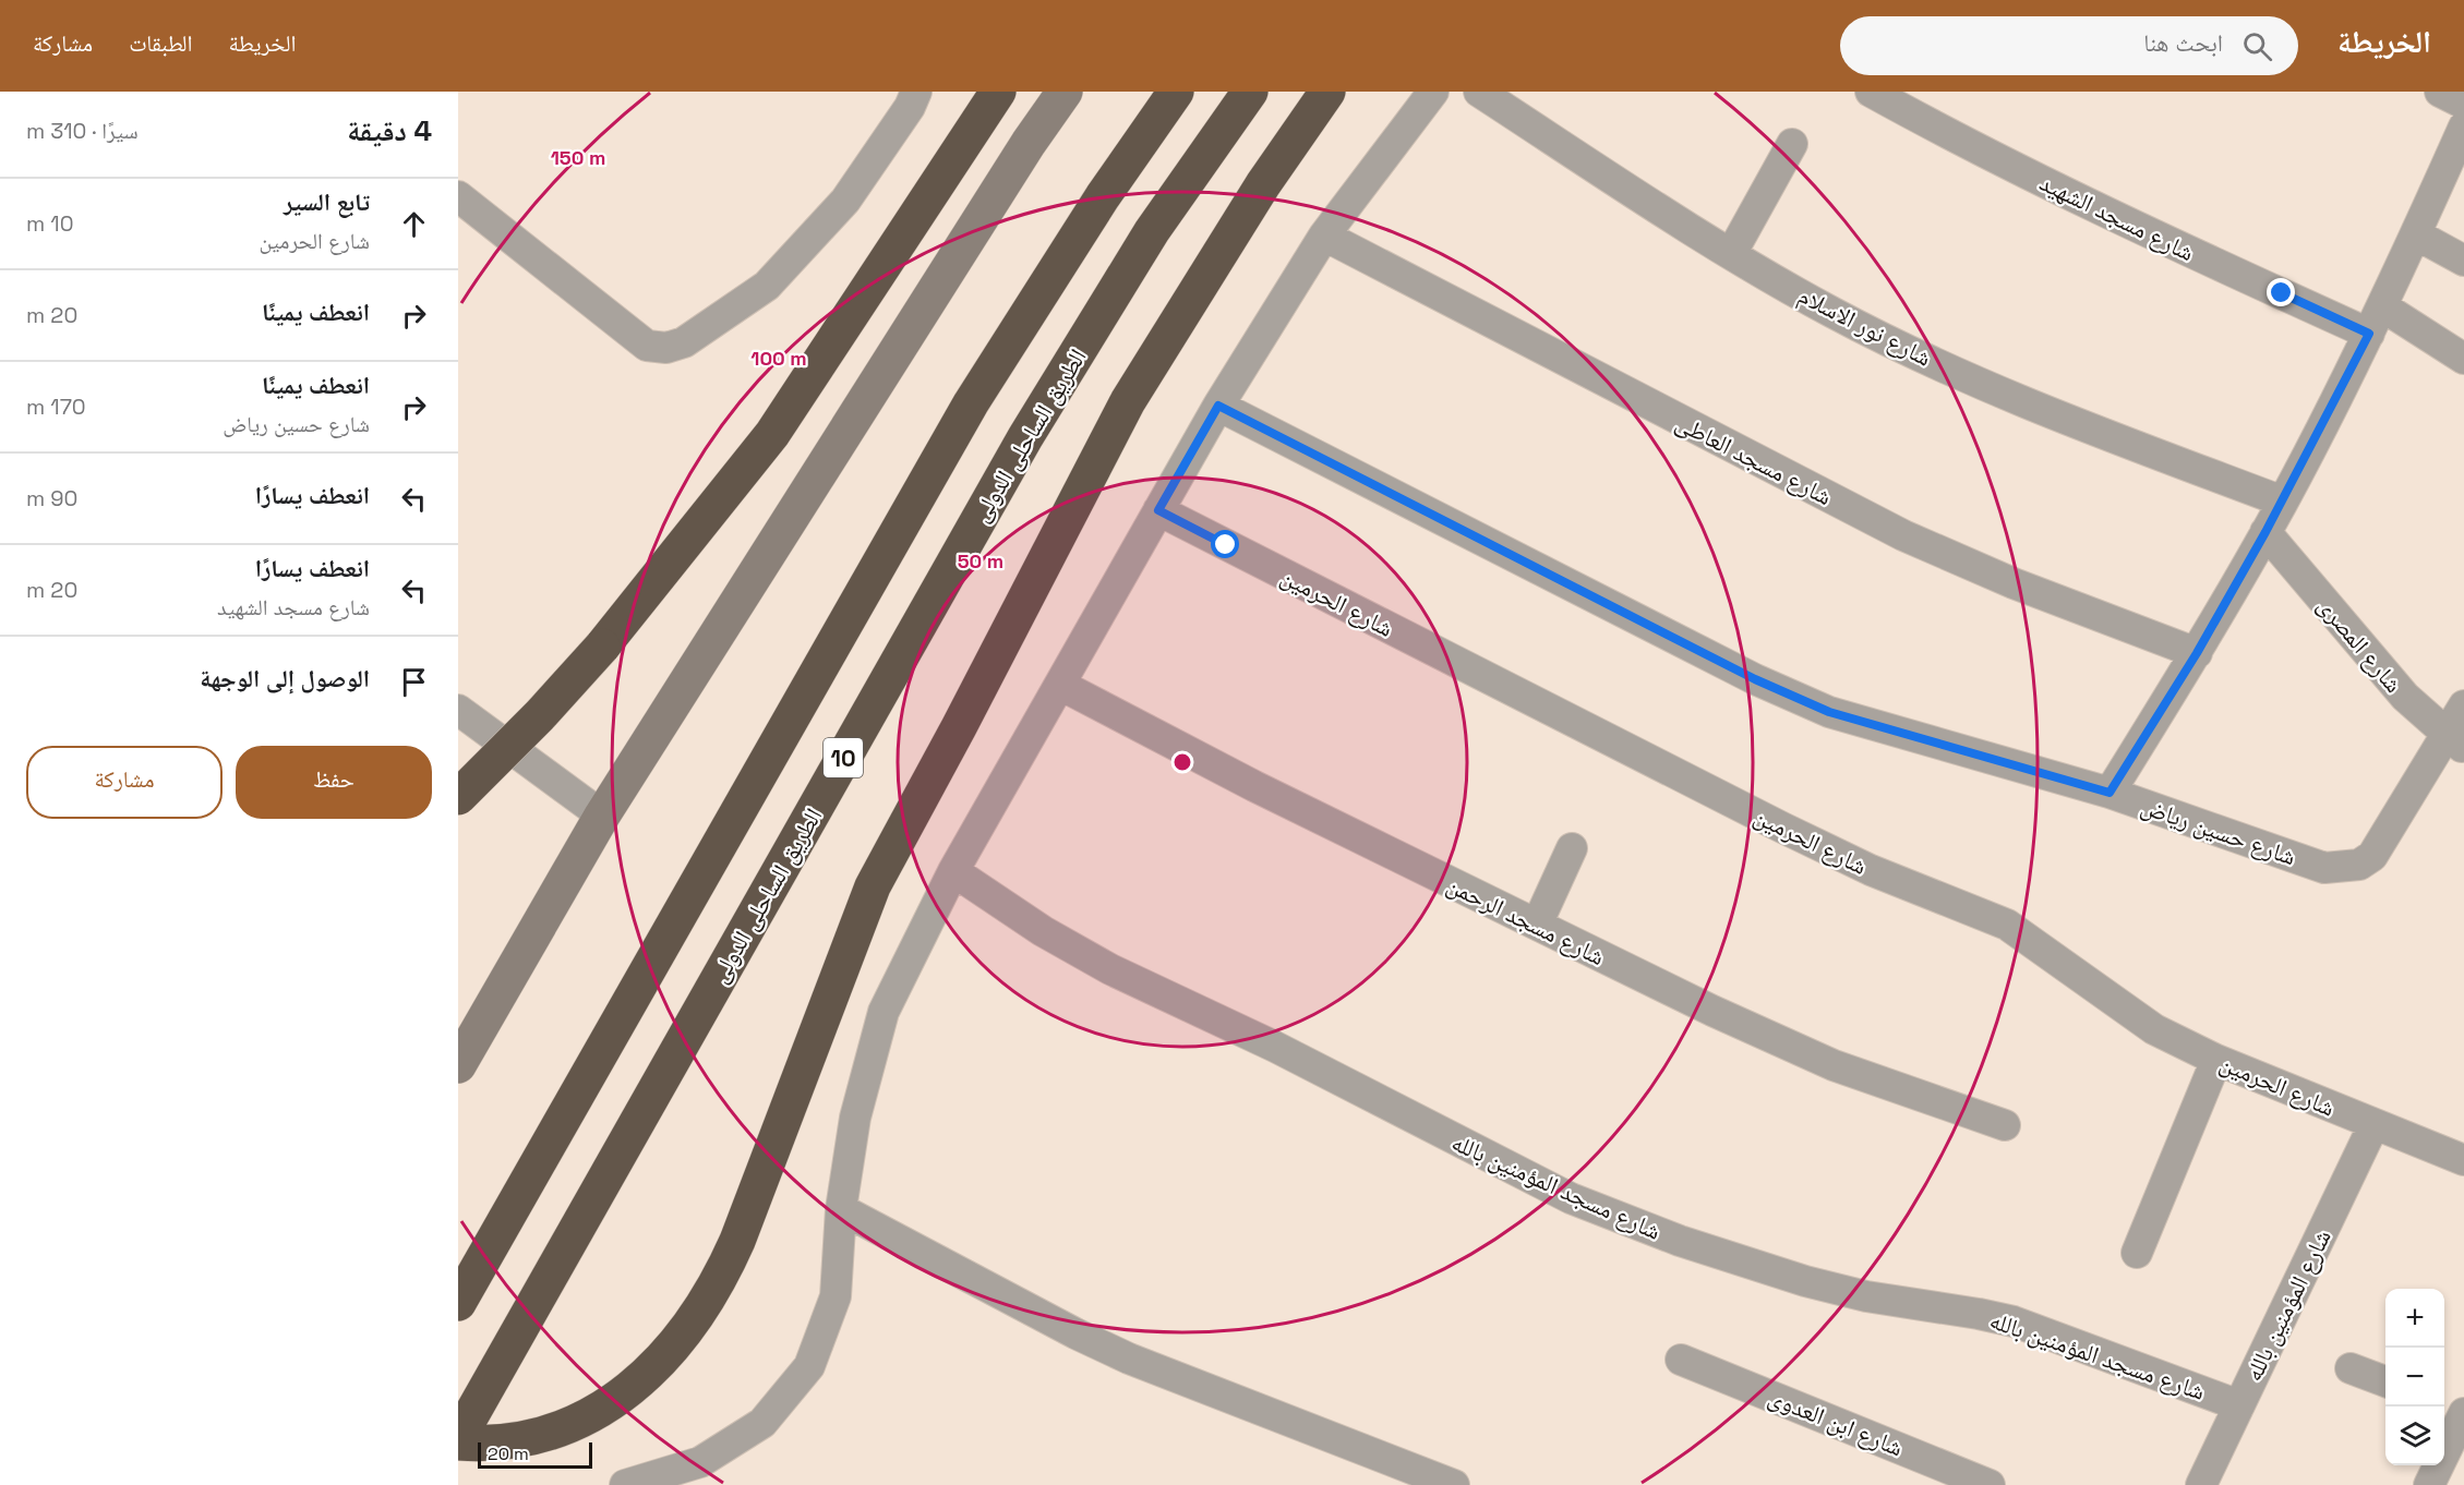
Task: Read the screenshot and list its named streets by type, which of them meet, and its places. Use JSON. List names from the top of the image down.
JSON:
{
  "streets": {
    "highway": ["الطريق الساحلى الدولى", "10"],
    "street": [
      "شارع مسجد الشهيد",
      "شارع نور الاسلام",
      "شارع مسجد العاطى",
      "شارع الحرمين",
      "شارع المصرى",
      "شارع حسين رياض",
      "شارع مسجد الرحمن",
      "شارع مسجد المؤمنين بالله",
      "شارع المؤمنين بالله",
      "شارع ابن العدوى"
    ]
  },
  "crossings": [
    ["شارع الحرمين", "شارع المؤمنين بالله"],
    ["شارع المصرى", "شارع حسين رياض"],
    ["شارع مسجد المؤمنين بالله", "شارع المؤمنين بالله"]
  ],
  "scale_bar": "20 m",
  "page": {
    "header": "الخريطة",
    "search": "ابحث هنا",
    "nav": ["الخريطة", "الطبقات", "مشاركة"],
    "heading": ["4 دقيقة", "سيرًا · 310 m"],
    "list": [
      ["تابع السير", "شارع الحرمين", "10 m"],
      ["انعطف يمينًا", "20 m"],
      ["انعطف يمينًا", "شارع حسين رياض", "170 m"],
      ["انعطف يسارًا", "90 m"],
      ["انعطف يسارًا", "شارع مسجد الشهيد", "20 m"],
      "الوصول إلى الوجهة"
    ],
    "buttons": ["حفظ", "مشاركة"],
    "map_buttons": ["+", "−"],
    "scale": "20 m"
  },
  "rings": ["150 m", "100 m", "50 m"]
}
